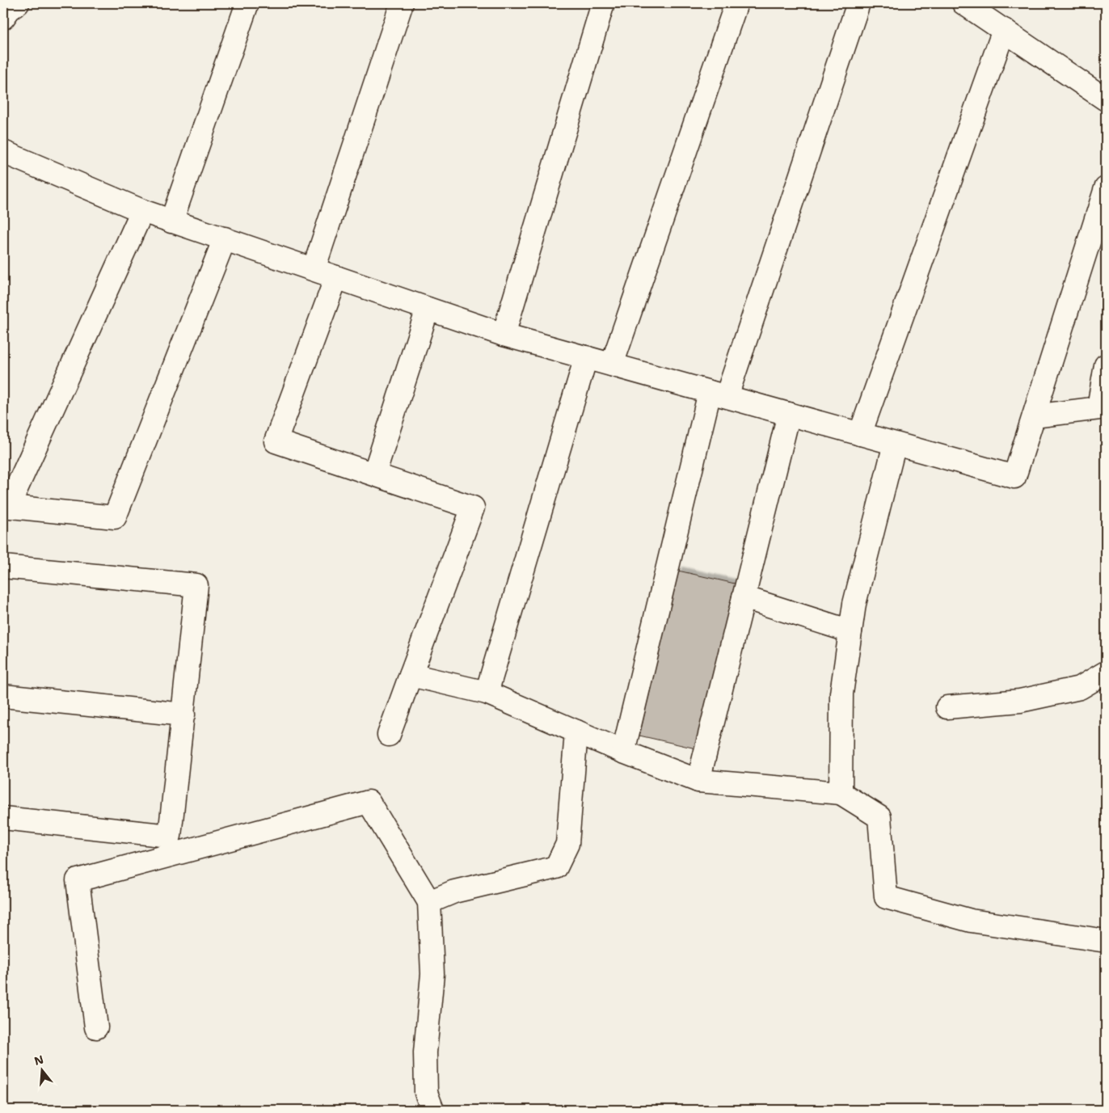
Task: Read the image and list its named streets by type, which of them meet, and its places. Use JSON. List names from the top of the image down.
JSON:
{
  "north": "top"
}
